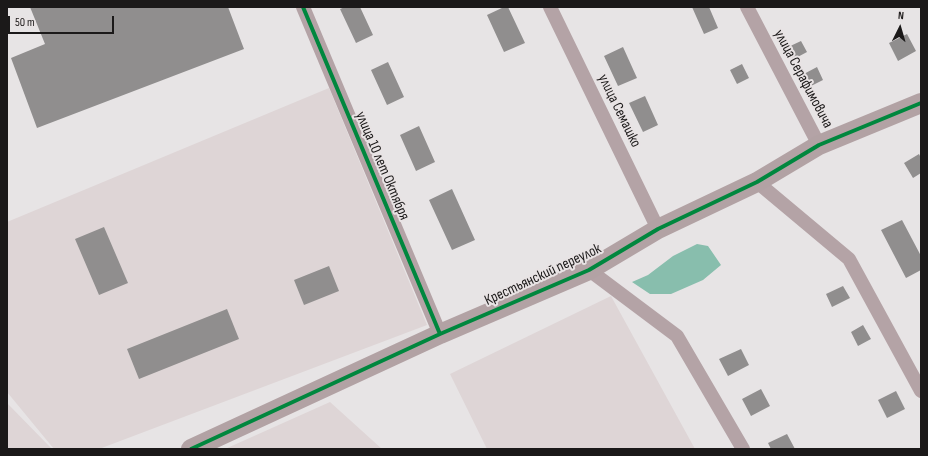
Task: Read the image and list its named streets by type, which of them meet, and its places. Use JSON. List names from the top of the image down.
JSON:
{
  "streets": {
    "street": [
      "улица Серафимовича",
      "улица Семашко",
      "улица 10 лет Октября",
      "Крестьянский переулок"
    ]
  },
  "crossings": [
    ["улица Серафимовича", "Крестьянский переулок"],
    ["улица Семашко", "Крестьянский переулок"],
    ["улица 10 лет Октября", "Крестьянский переулок"]
  ],
  "scale_bar": "50 m",
  "north": "top"
}
